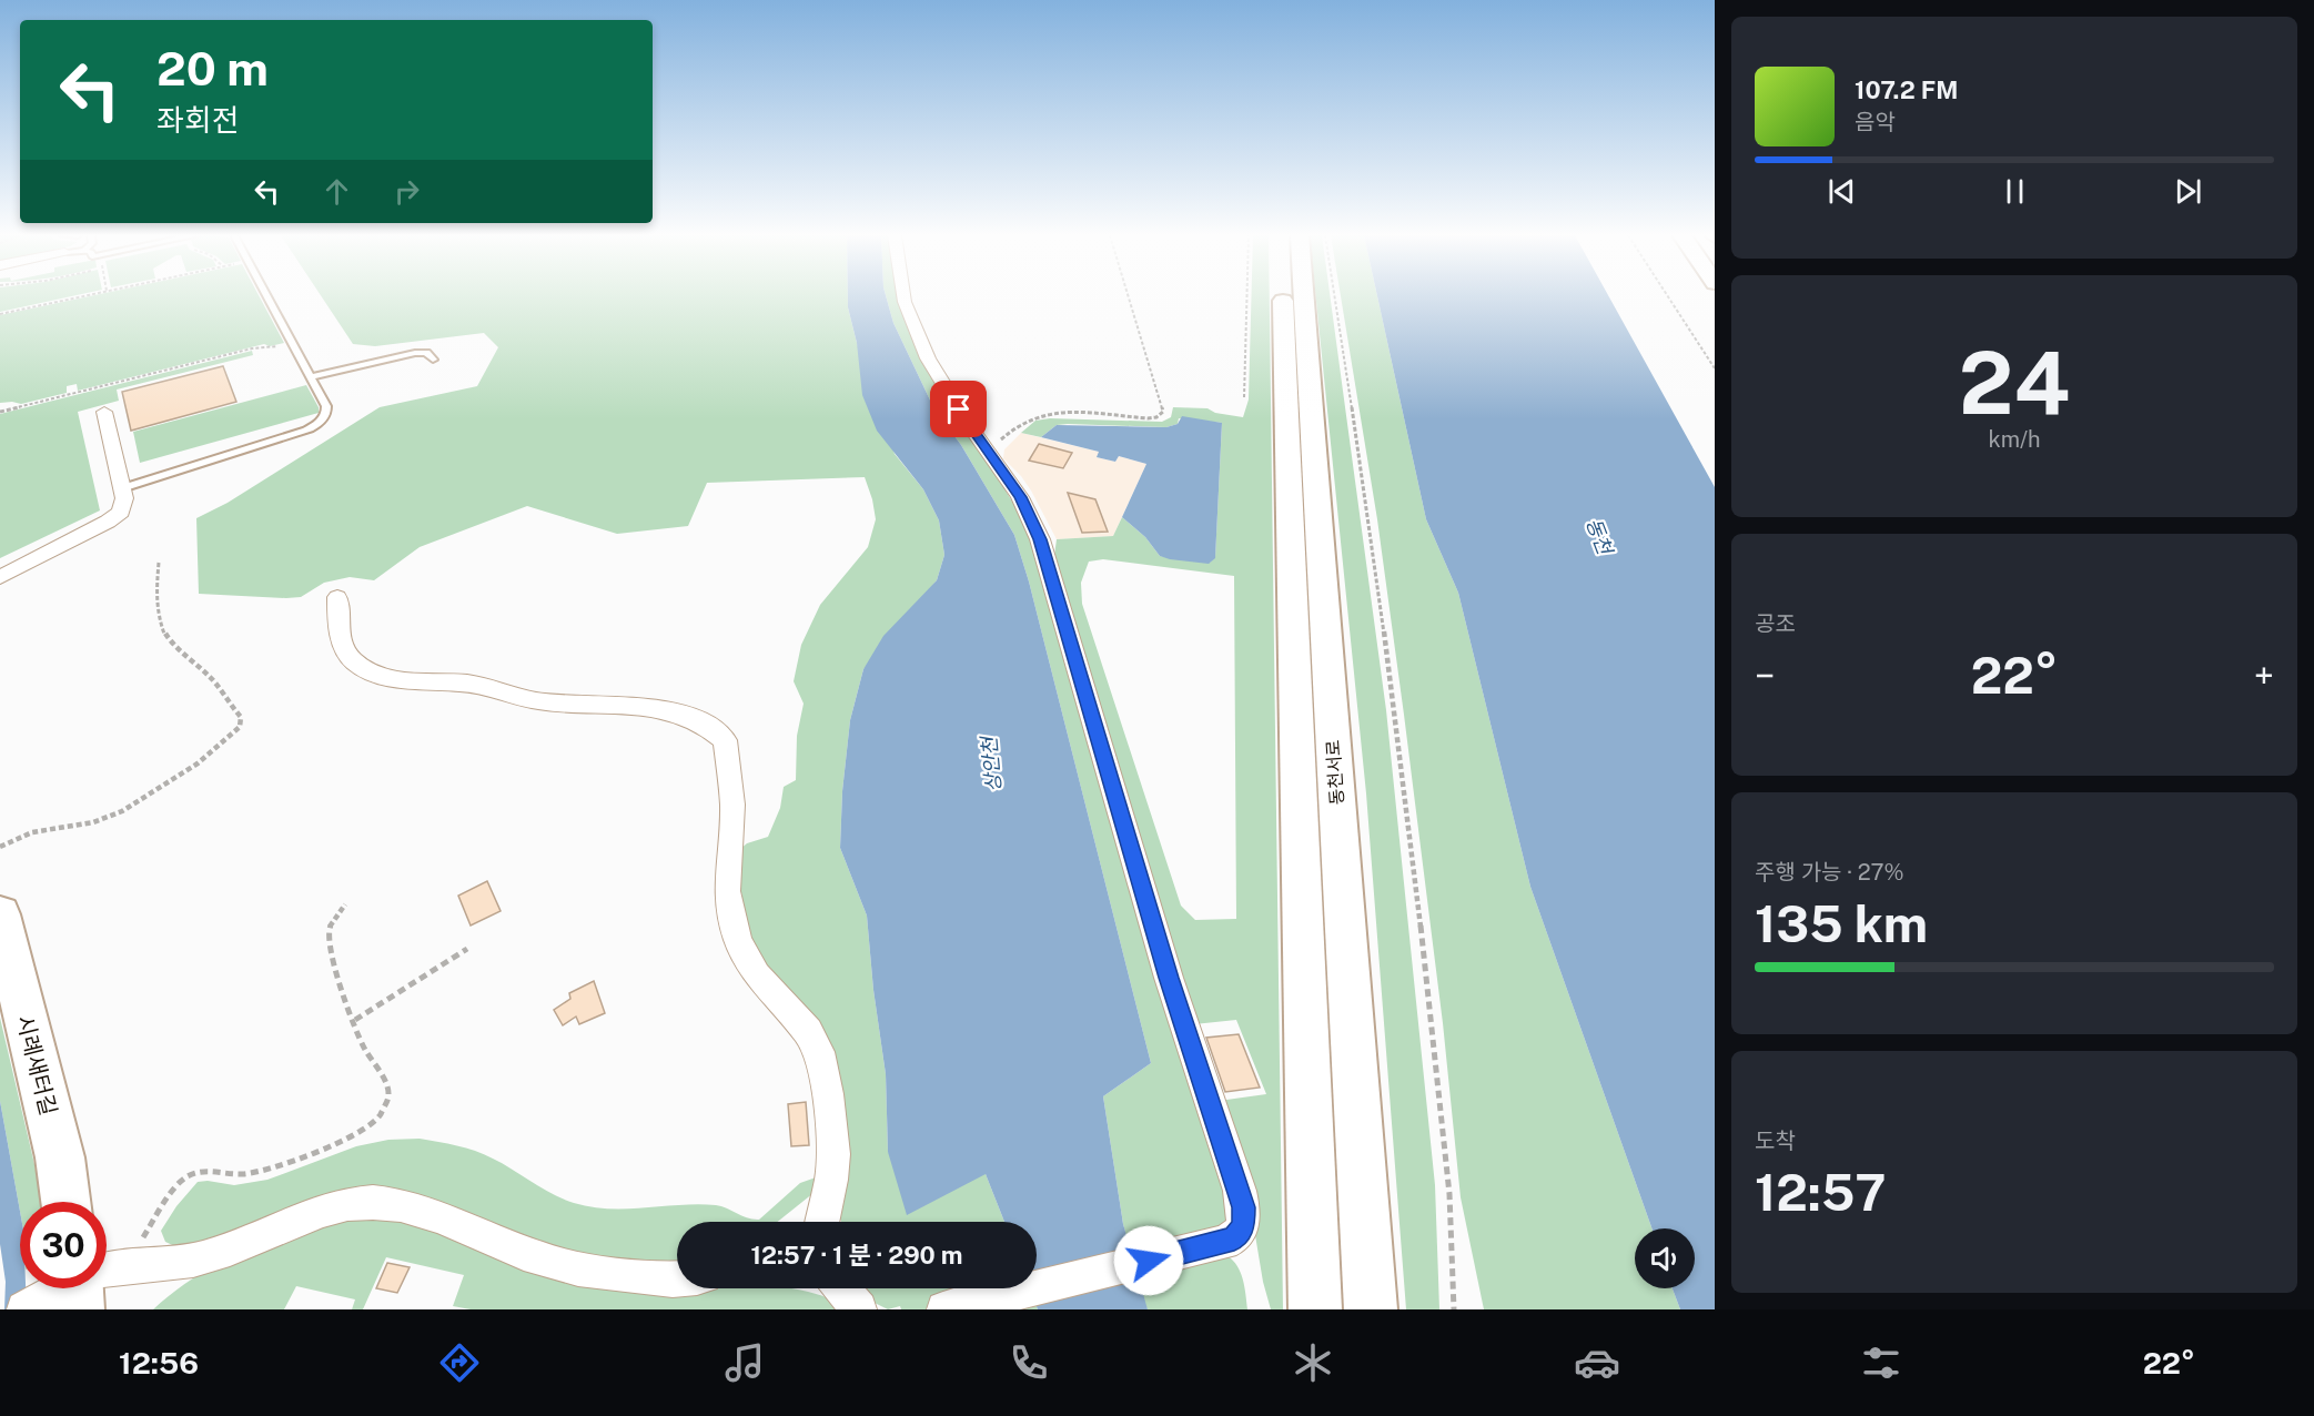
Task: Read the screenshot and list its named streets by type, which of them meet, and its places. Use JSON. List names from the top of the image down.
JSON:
{
  "streets": {
    "main road": ["동천서로", "시례새터길"]
  },
  "water": ["동천", "상안천"],
  "page": {
    "turn": ["20 m", "좌회전"],
    "song": ["107.2 FM", "음악"],
    "tile": [
      ["24", "km/h"],
      "공조",
      ["주행 가능 · 27%", "135 km"],
      ["도착", "12:57"]
    ],
    "heat": ["−", "22°", "+"],
    "limit": "30",
    "trip": "12:57 · 1 분 · 290 m",
    "tabs": ["12:56", "22°"]
  }
}
